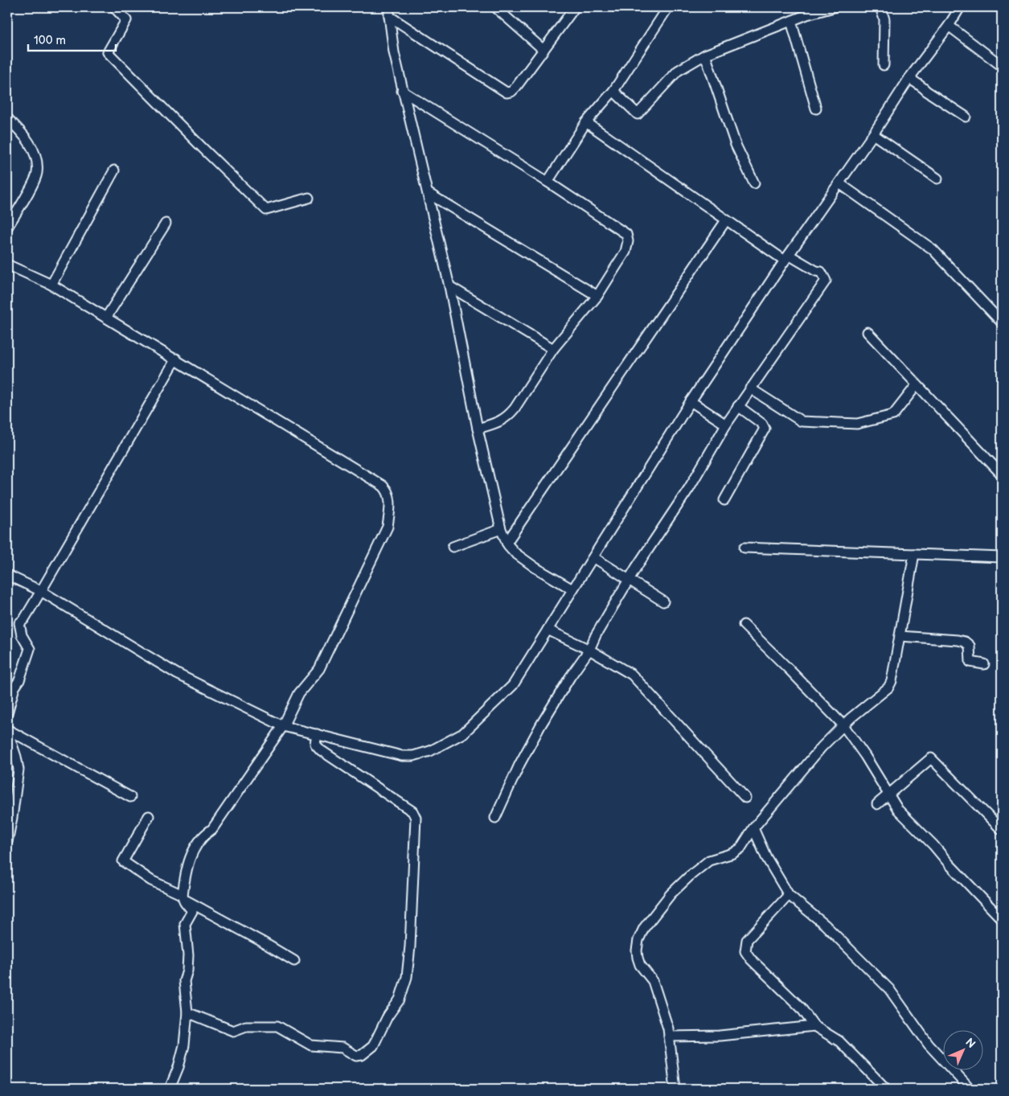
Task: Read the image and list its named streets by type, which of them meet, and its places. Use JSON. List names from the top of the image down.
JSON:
{
  "scale_bar": "100 m",
  "north": "top right"
}
